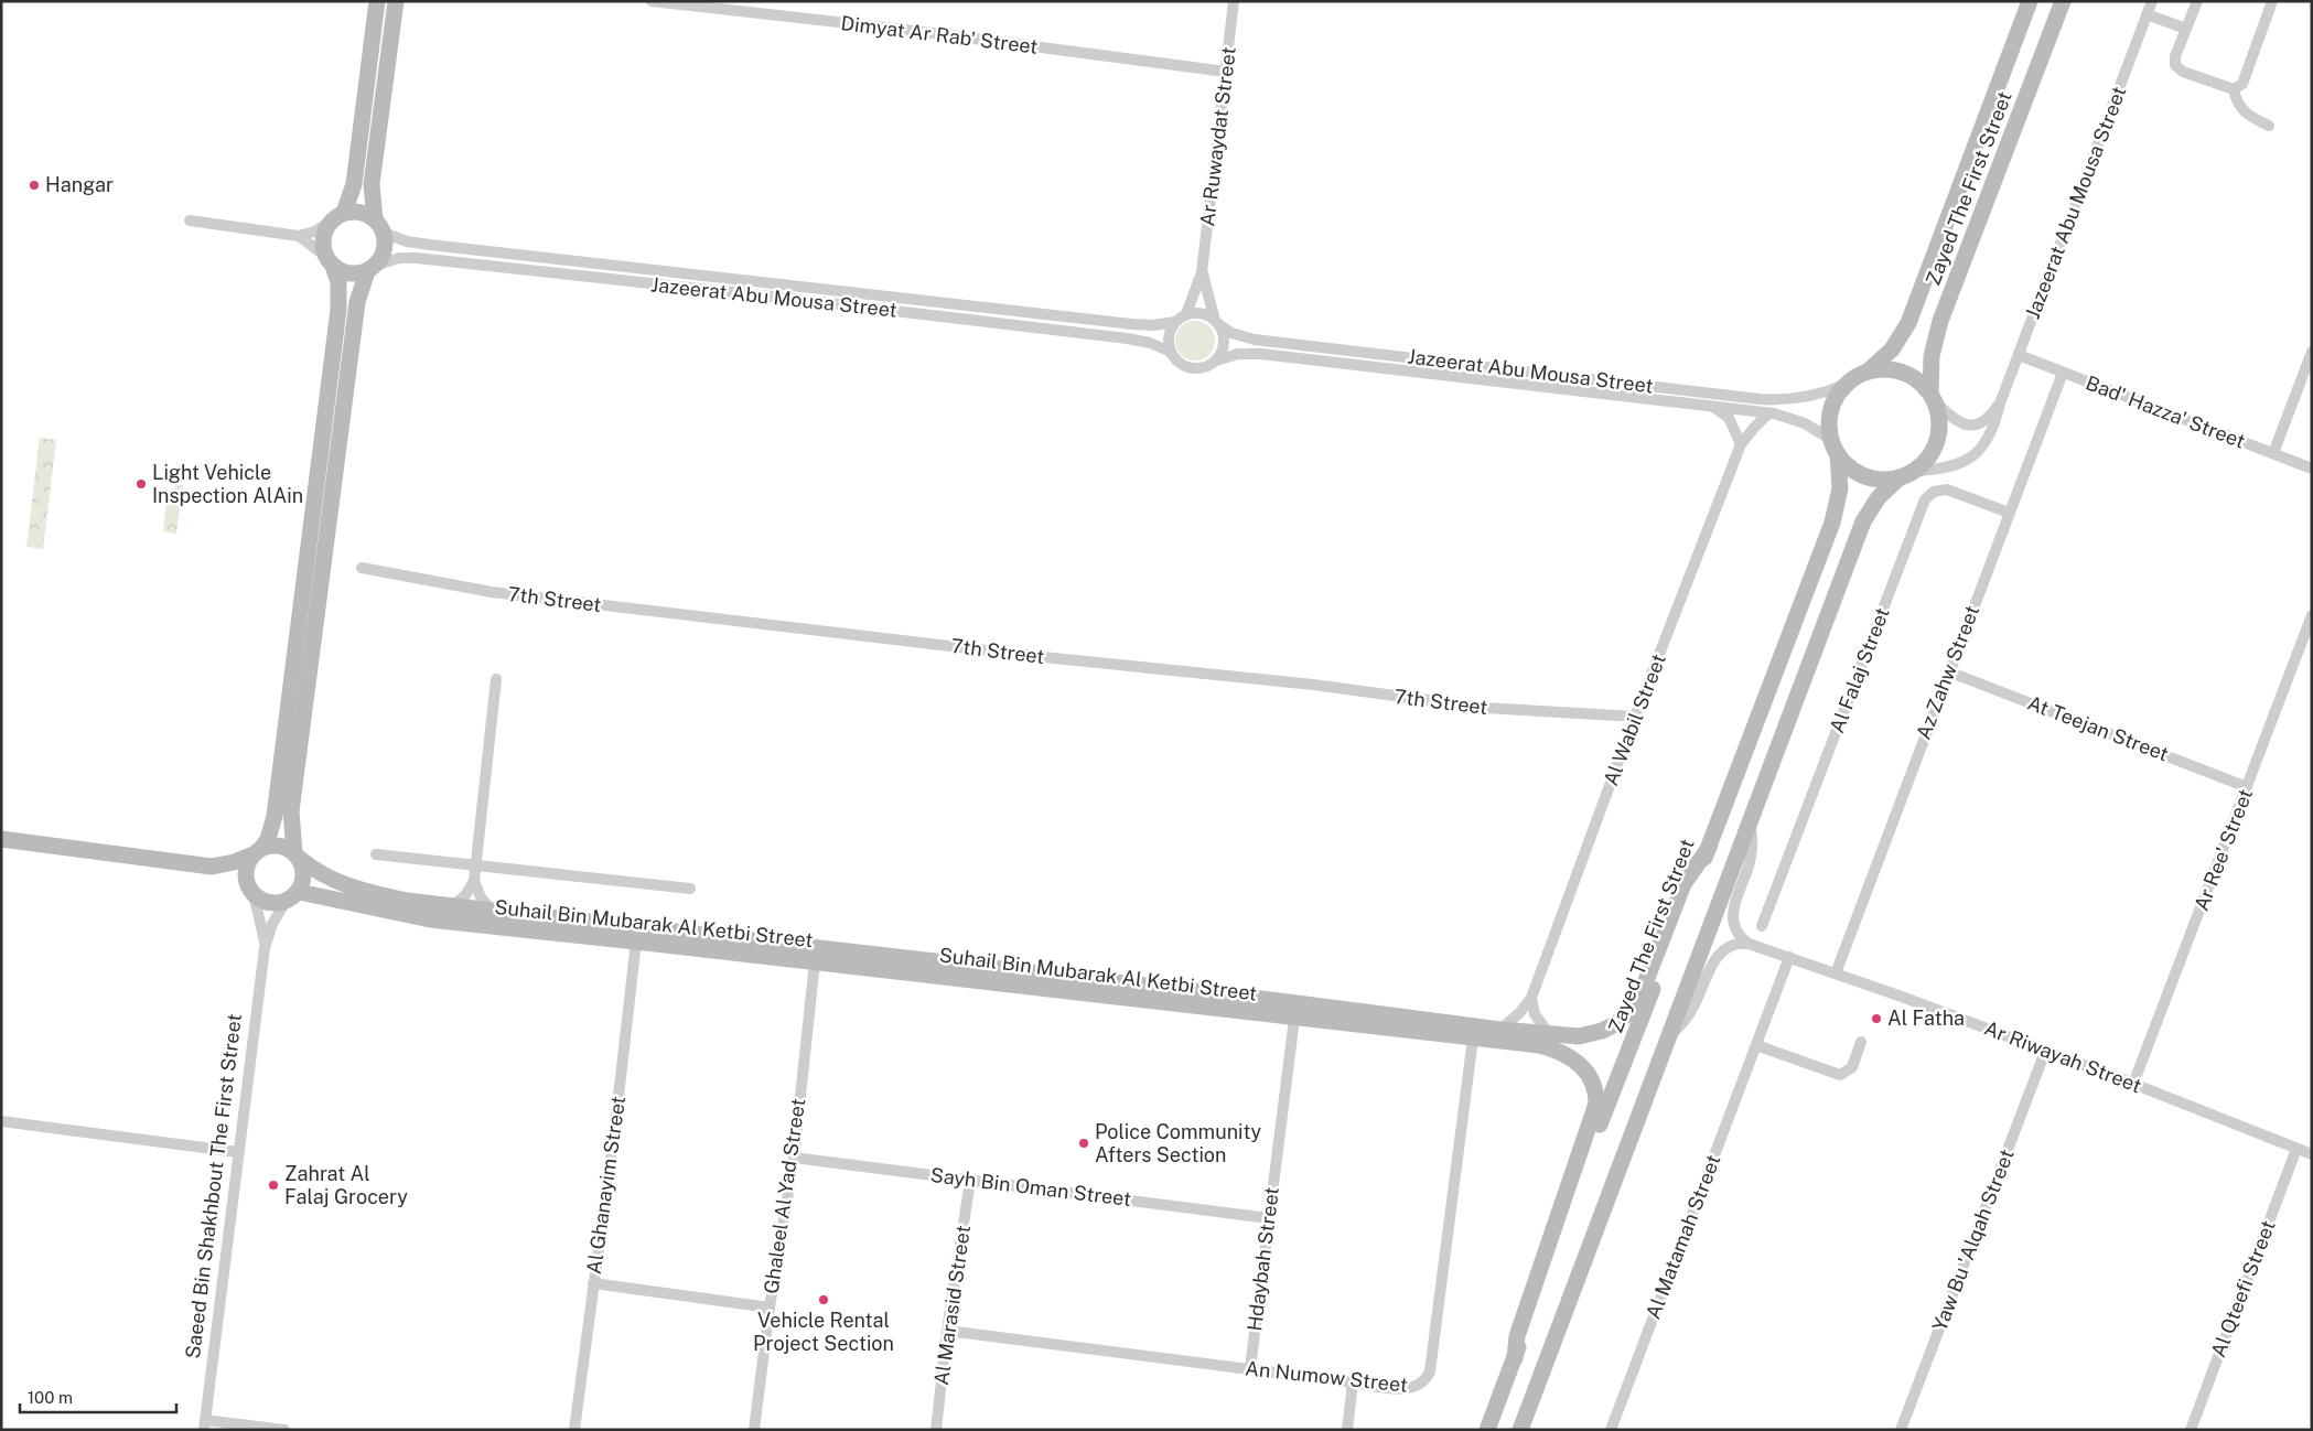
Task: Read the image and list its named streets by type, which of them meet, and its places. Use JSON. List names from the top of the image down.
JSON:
{
  "streets": {
    "street": [
      "Dimyat Ar Rab' Street",
      "Ar Ruwaydat Street",
      "Zayed The First Street",
      "Jazeerat Abu Mousa Street",
      "Bad' Hazza' Street",
      "7th Street",
      "Al Falaj Street",
      "Az Zahw Street",
      "Al Wabil Street",
      "At Teejan Street",
      "Ar Ree' Street",
      "Suhail Bin Mubarak Al Ketbi Street",
      "Ar Riwayah Street",
      "Al Ghanayim Street",
      "Saeed Bin Shakhbout The First Street",
      "Sayh Bin Oman Street",
      "Ghaleel Al Yad Street",
      "Al Matamah Street",
      "Yaw Bu 'Alqah Street",
      "Hdaybah Street",
      "Al Qteefi Street",
      "Al Marasid Street",
      "An Numow Street"
    ]
  },
  "crossings": [
    ["Dimyat Ar Rab' Street", "Ar Ruwaydat Street"],
    ["Ar Ruwaydat Street", "Jazeerat Abu Mousa Street"],
    ["Zayed The First Street", "Jazeerat Abu Mousa Street"],
    ["Zayed The First Street", "Suhail Bin Mubarak Al Ketbi Street"],
    ["Jazeerat Abu Mousa Street", "Bad' Hazza' Street"],
    ["Jazeerat Abu Mousa Street", "Al Wabil Street"],
    ["Bad' Hazza' Street", "Az Zahw Street"],
    ["7th Street", "Al Wabil Street"],
    ["Al Falaj Street", "Az Zahw Street"],
    ["Az Zahw Street", "At Teejan Street"],
    ["Az Zahw Street", "Ar Riwayah Street"],
    ["Al Wabil Street", "Suhail Bin Mubarak Al Ketbi Street"],
    ["At Teejan Street", "Ar Ree' Street"],
    ["Ar Ree' Street", "Ar Riwayah Street"],
    ["Suhail Bin Mubarak Al Ketbi Street", "Al Ghanayim Street"],
    ["Suhail Bin Mubarak Al Ketbi Street", "Saeed Bin Shakhbout The First Street"],
    ["Suhail Bin Mubarak Al Ketbi Street", "Ghaleel Al Yad Street"],
    ["Suhail Bin Mubarak Al Ketbi Street", "Hdaybah Street"],
    ["Suhail Bin Mubarak Al Ketbi Street", "An Numow Street"],
    ["Ar Riwayah Street", "Al Matamah Street"],
    ["Ar Riwayah Street", "Yaw Bu 'Alqah Street"],
    ["Ar Riwayah Street", "Al Qteefi Street"],
    ["Sayh Bin Oman Street", "Ghaleel Al Yad Street"],
    ["Sayh Bin Oman Street", "Hdaybah Street"],
    ["Sayh Bin Oman Street", "Al Marasid Street"],
    ["Hdaybah Street", "An Numow Street"],
    ["Al Marasid Street", "An Numow Street"]
  ],
  "places": [
    "Hangar",
    "Light Vehicle Inspection AlAin",
    "Al Fatha",
    "Police Community Afters Section",
    "Zahrat Al Falaj Grocery",
    "Vehicle Rental Project Section"
  ],
  "scale_bar": "100 m"
}
